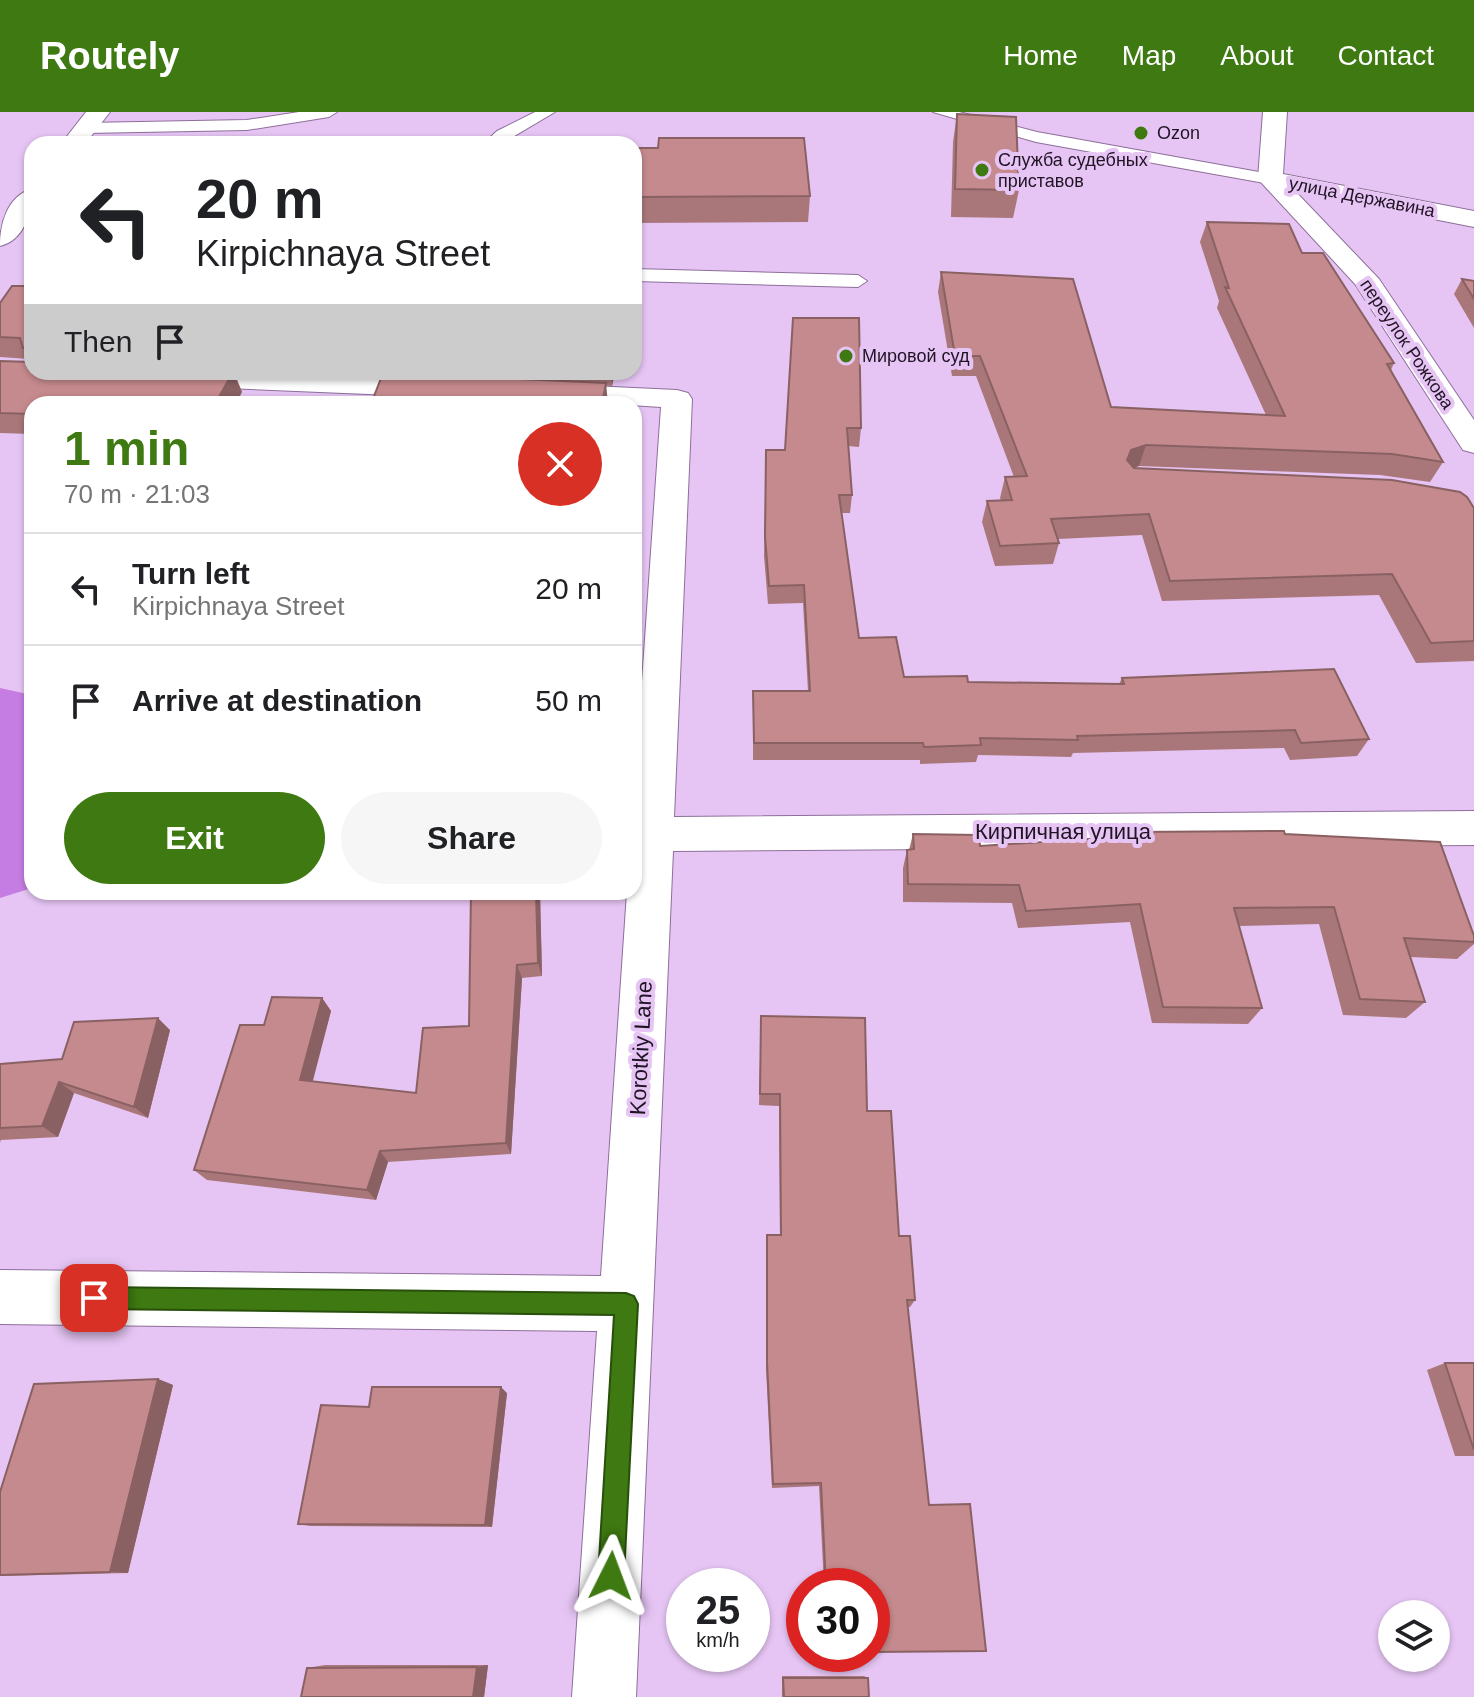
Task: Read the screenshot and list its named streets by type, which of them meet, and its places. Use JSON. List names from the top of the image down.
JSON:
{
  "streets": {
    "street": [
      "улица Державина",
      "переулок Рожкова",
      "Кирпичная улица",
      "Korotkiy Lane"
    ]
  },
  "crossings": [
    ["улица Державина", "переулок Рожкова"],
    ["Кирпичная улица", "Korotkiy Lane"]
  ],
  "places": ["Ozon", "Служба судебных приставов", "Мировой суд"],
  "page": {
    "header": "Routely",
    "nav": [
      "Home",
      "Map",
      "About",
      "Contact"
    ],
    "turn": ["20 m", "Kirpichnaya Street"],
    "then": "Then",
    "heading": ["1 min", "70 m · 21:03"],
    "list": [
      {
        "name": "Turn left",
        "note": "Kirpichnaya Street",
        "value": "20 m"
      },
      {
        "name": "Arrive at destination",
        "value": "50 m"
      }
    ],
    "buttons": ["Exit", "Share"],
    "speed": "25 km/h",
    "limit": "30"
  }
}
